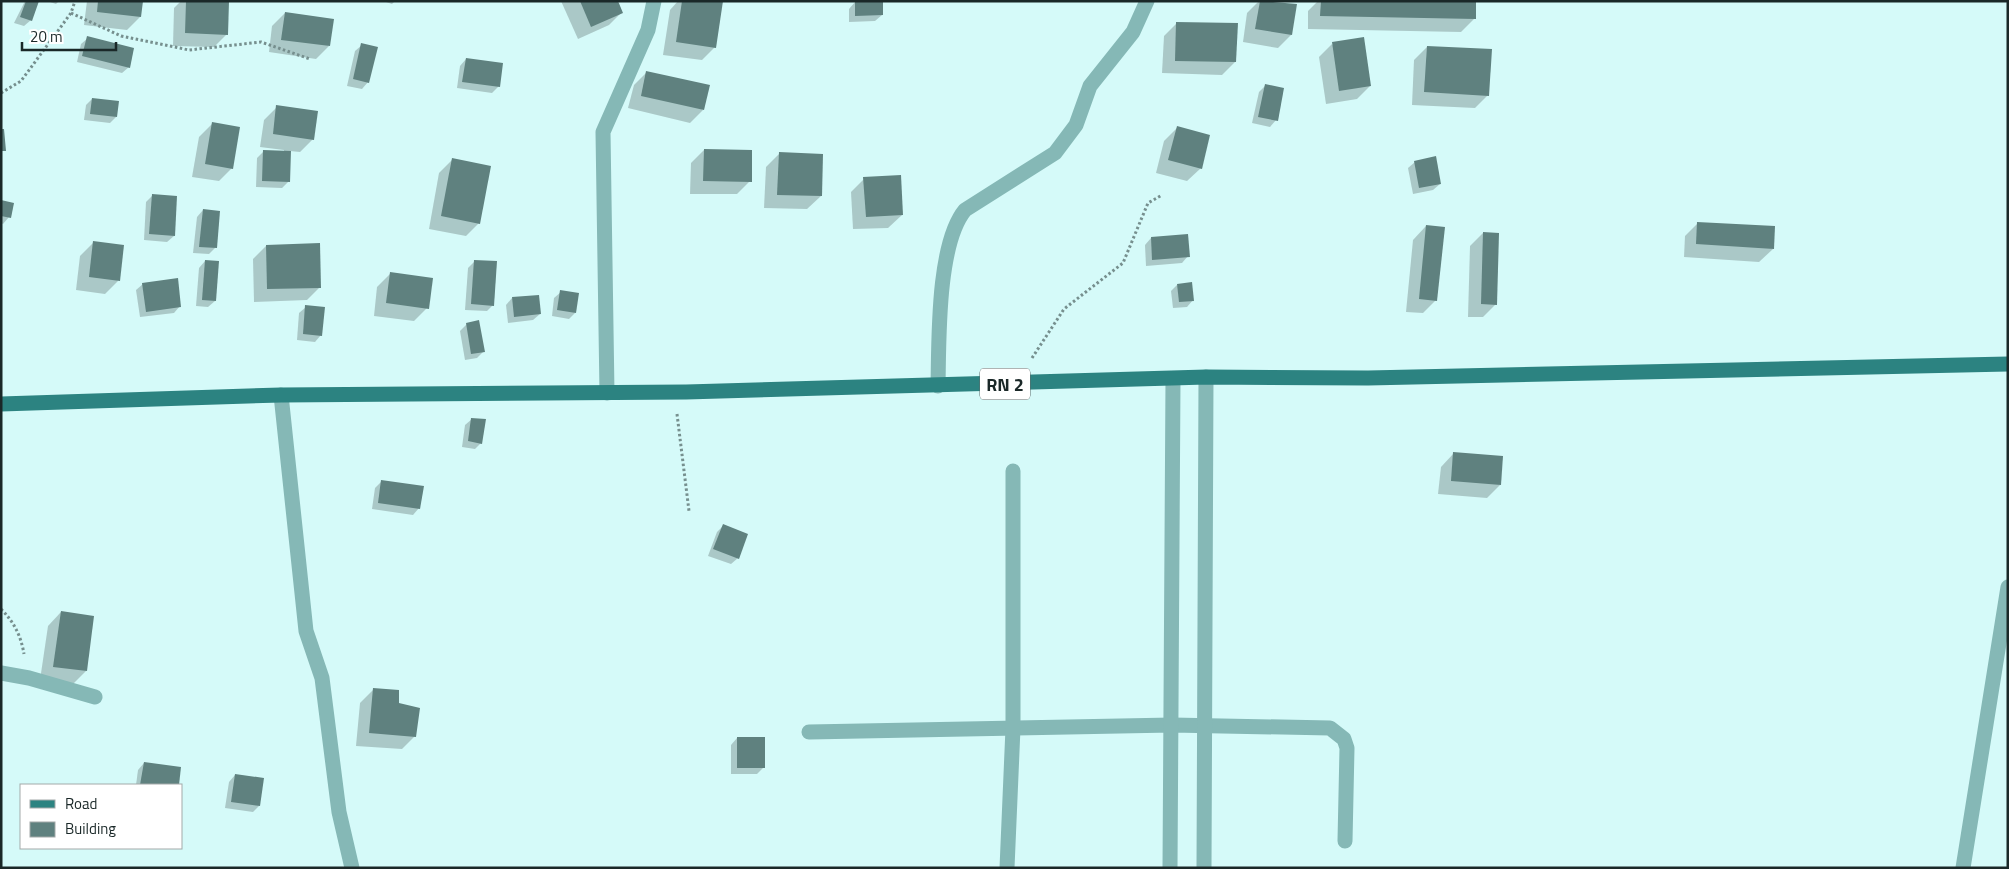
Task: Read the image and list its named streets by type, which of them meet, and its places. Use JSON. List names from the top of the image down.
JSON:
{
  "streets": {
    "main road": ["RN 2"]
  },
  "legend": ["Road", "Building"],
  "scale_bar": "20 m"
}
